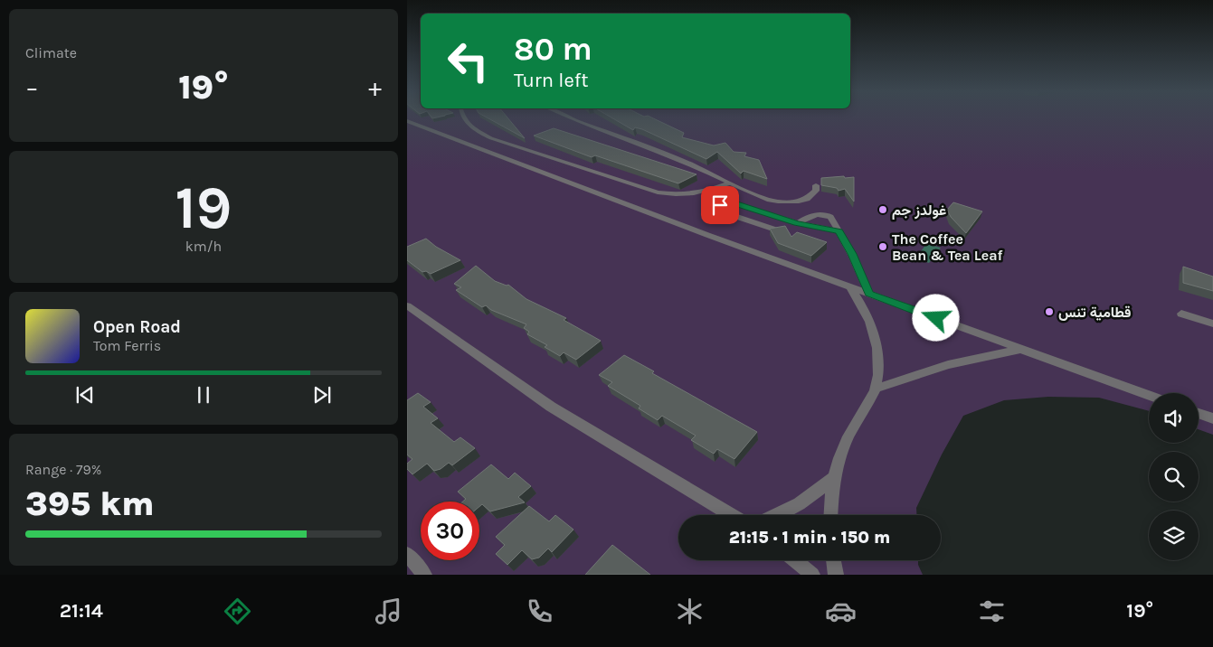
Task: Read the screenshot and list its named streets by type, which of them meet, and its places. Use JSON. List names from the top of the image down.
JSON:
{
  "places": ["غولدز جم", "The Coffee Bean & Tea Leaf", "قطامية تنس"],
  "page": {
    "tile": [
      "Climate",
      ["19", "km/h"],
      ["Range · 79%", "395 km"]
    ],
    "turn": ["80 m", "Turn left"],
    "heat": ["−", "19°", "+"],
    "song": ["Open Road", "Tom Ferris"],
    "limit": "30",
    "trip": "21:15 · 1 min · 150 m",
    "tabs": ["21:14", "19°"]
  }
}
